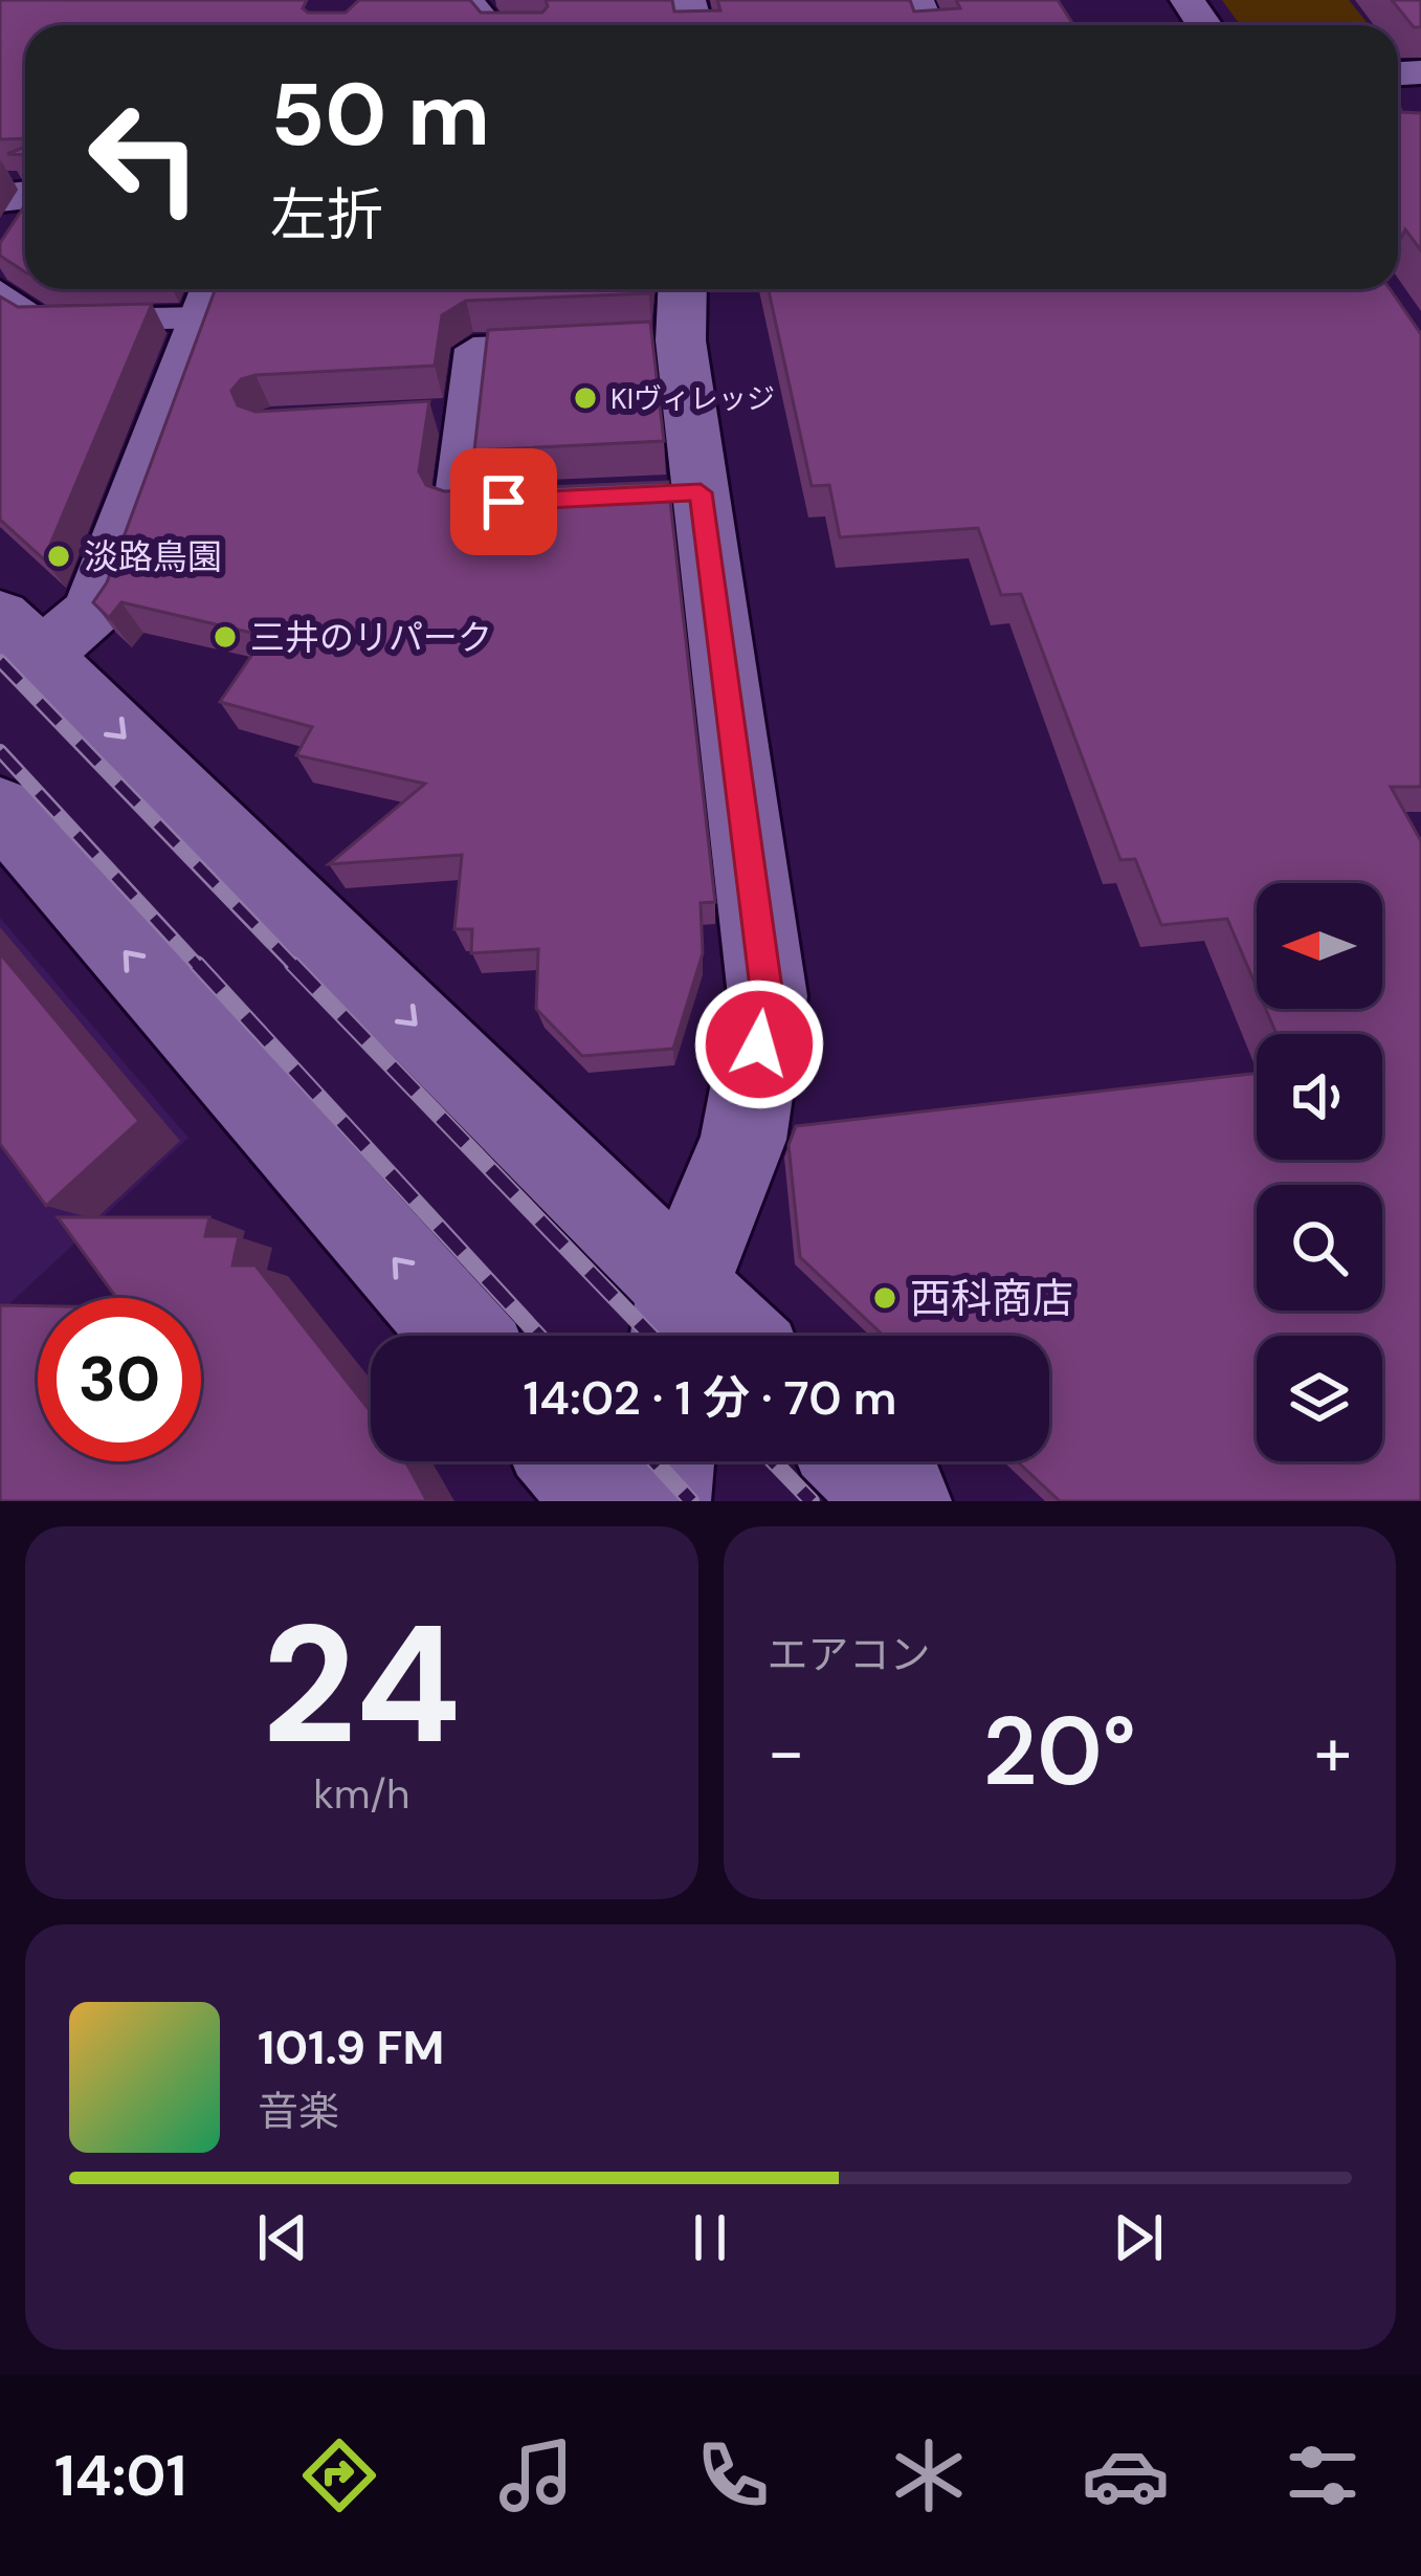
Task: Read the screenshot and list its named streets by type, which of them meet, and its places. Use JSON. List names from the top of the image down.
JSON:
{
  "places": [
    "KIヴィレッジ",
    "淡路鳥園",
    "三井のリパーク",
    "西科商店"
  ],
  "north": "left",
  "page": {
    "turn": ["50 m", "左折"],
    "limit": "30",
    "trip": "14:02 · 1 分 · 70 m",
    "tile": [
      ["24", "km/h"],
      "エアコン"
    ],
    "heat": ["−", "20°", "+"],
    "song": ["101.9 FM", "音楽"],
    "tabs": "14:01"
  }
}
